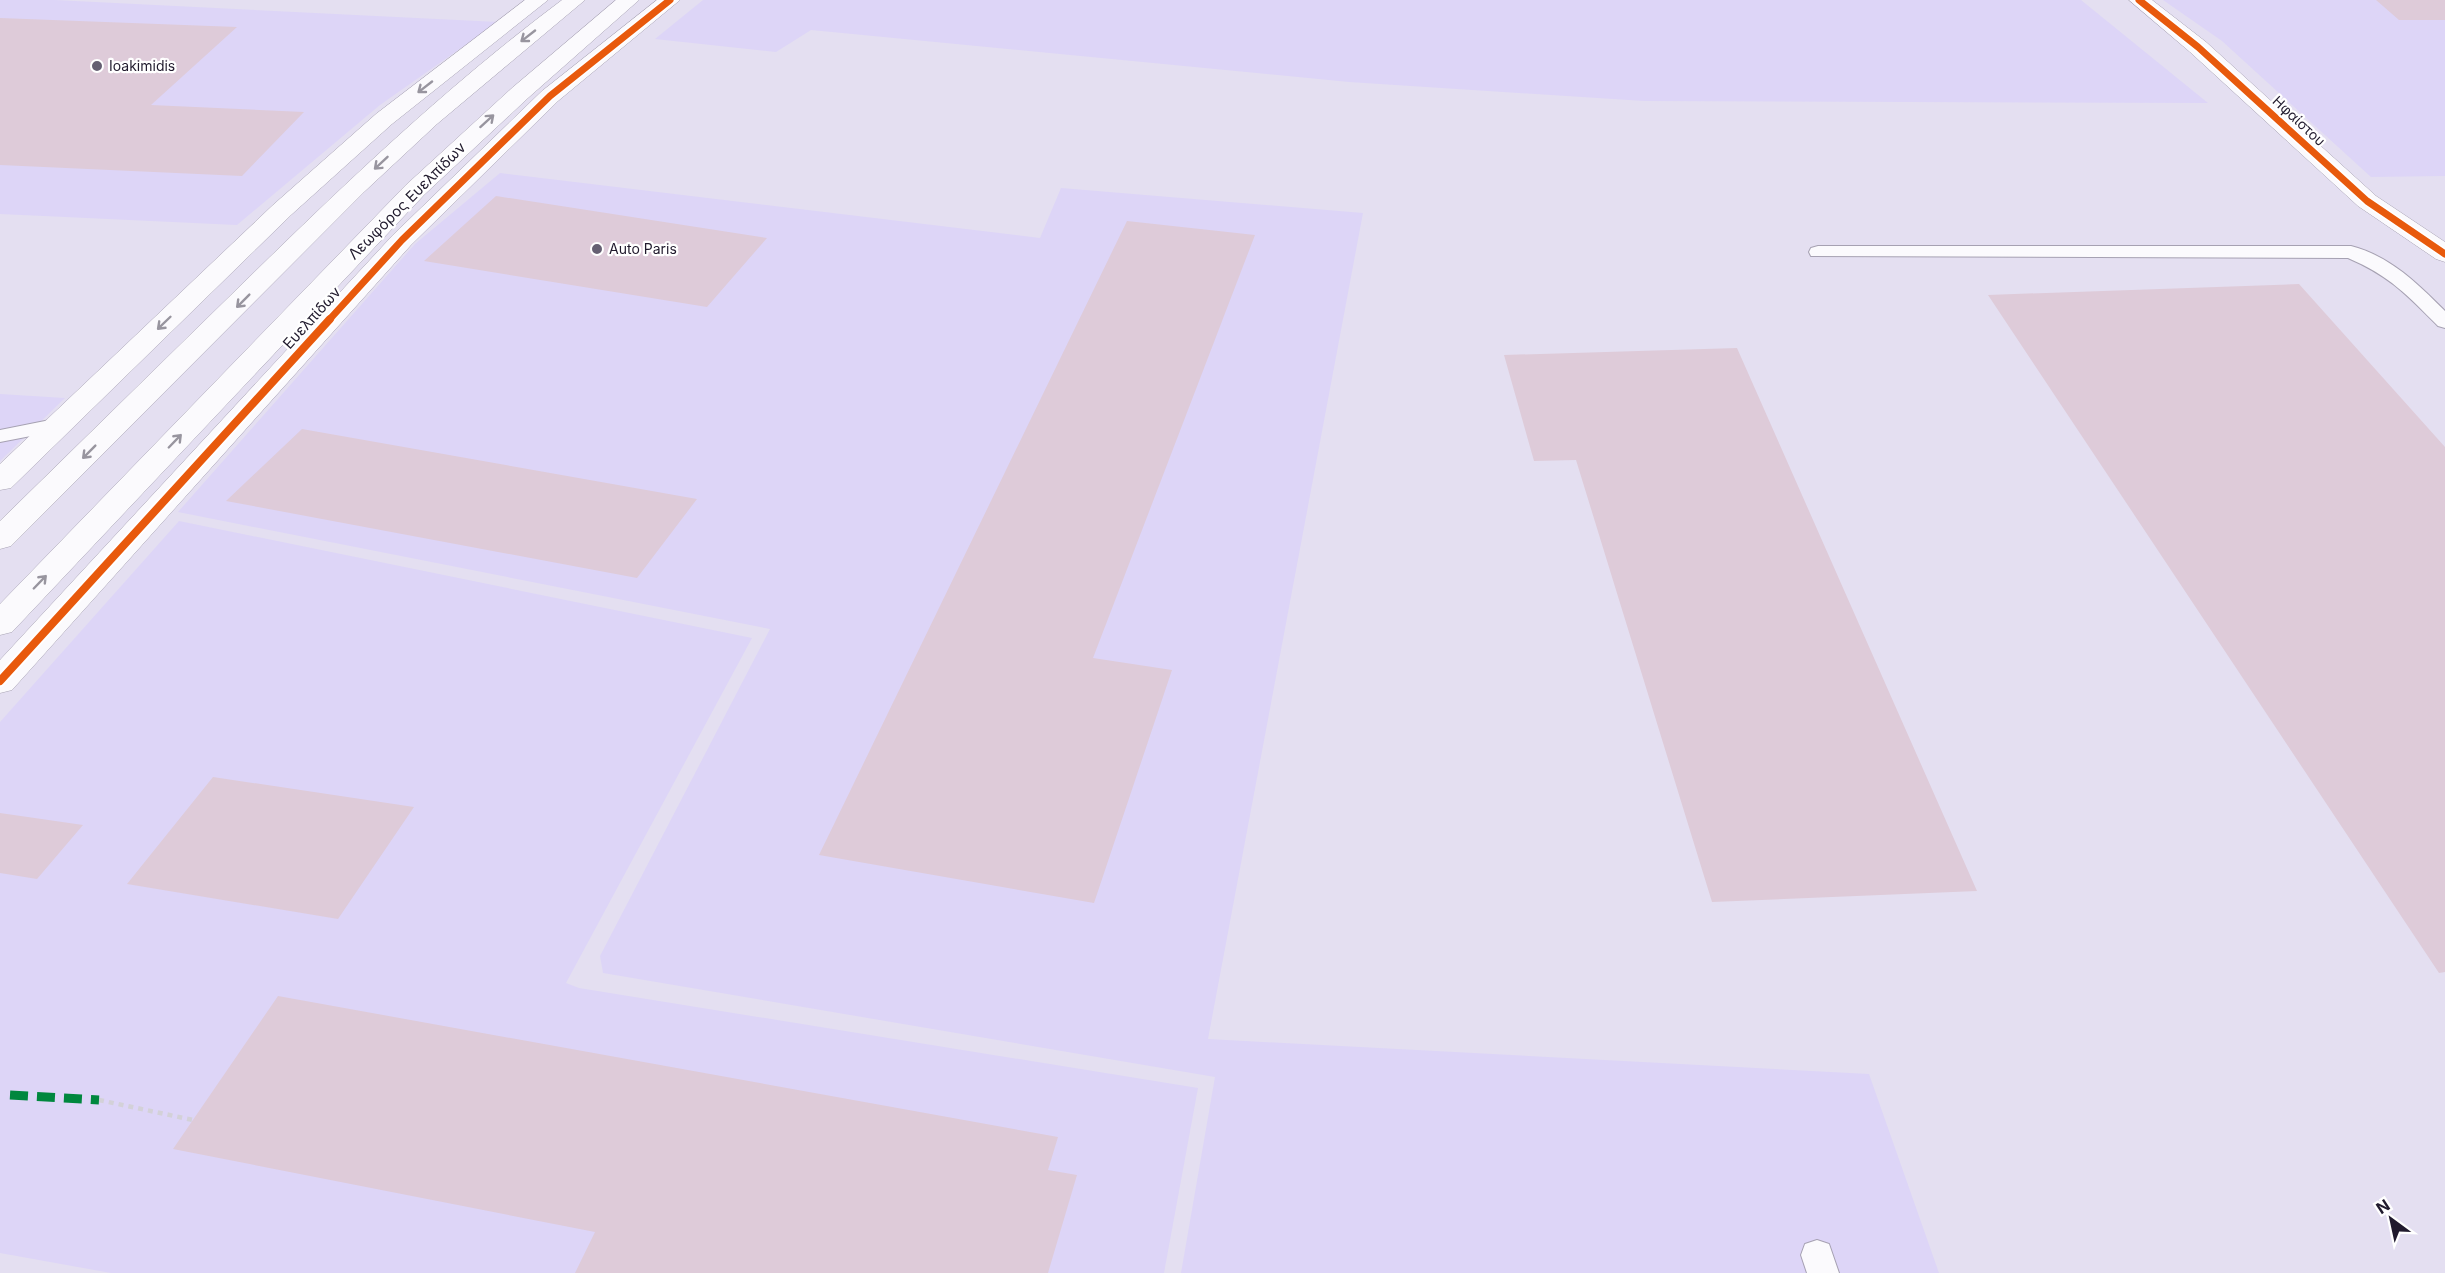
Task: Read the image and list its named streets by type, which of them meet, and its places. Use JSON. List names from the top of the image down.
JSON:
{
  "streets": {
    "street": ["Ηφαίστου", "Λεωφόρος Ευελπίδων", "Ευελπίδων"]
  },
  "places": ["Ioakimidis", "Auto Paris"],
  "north": "top left"
}
